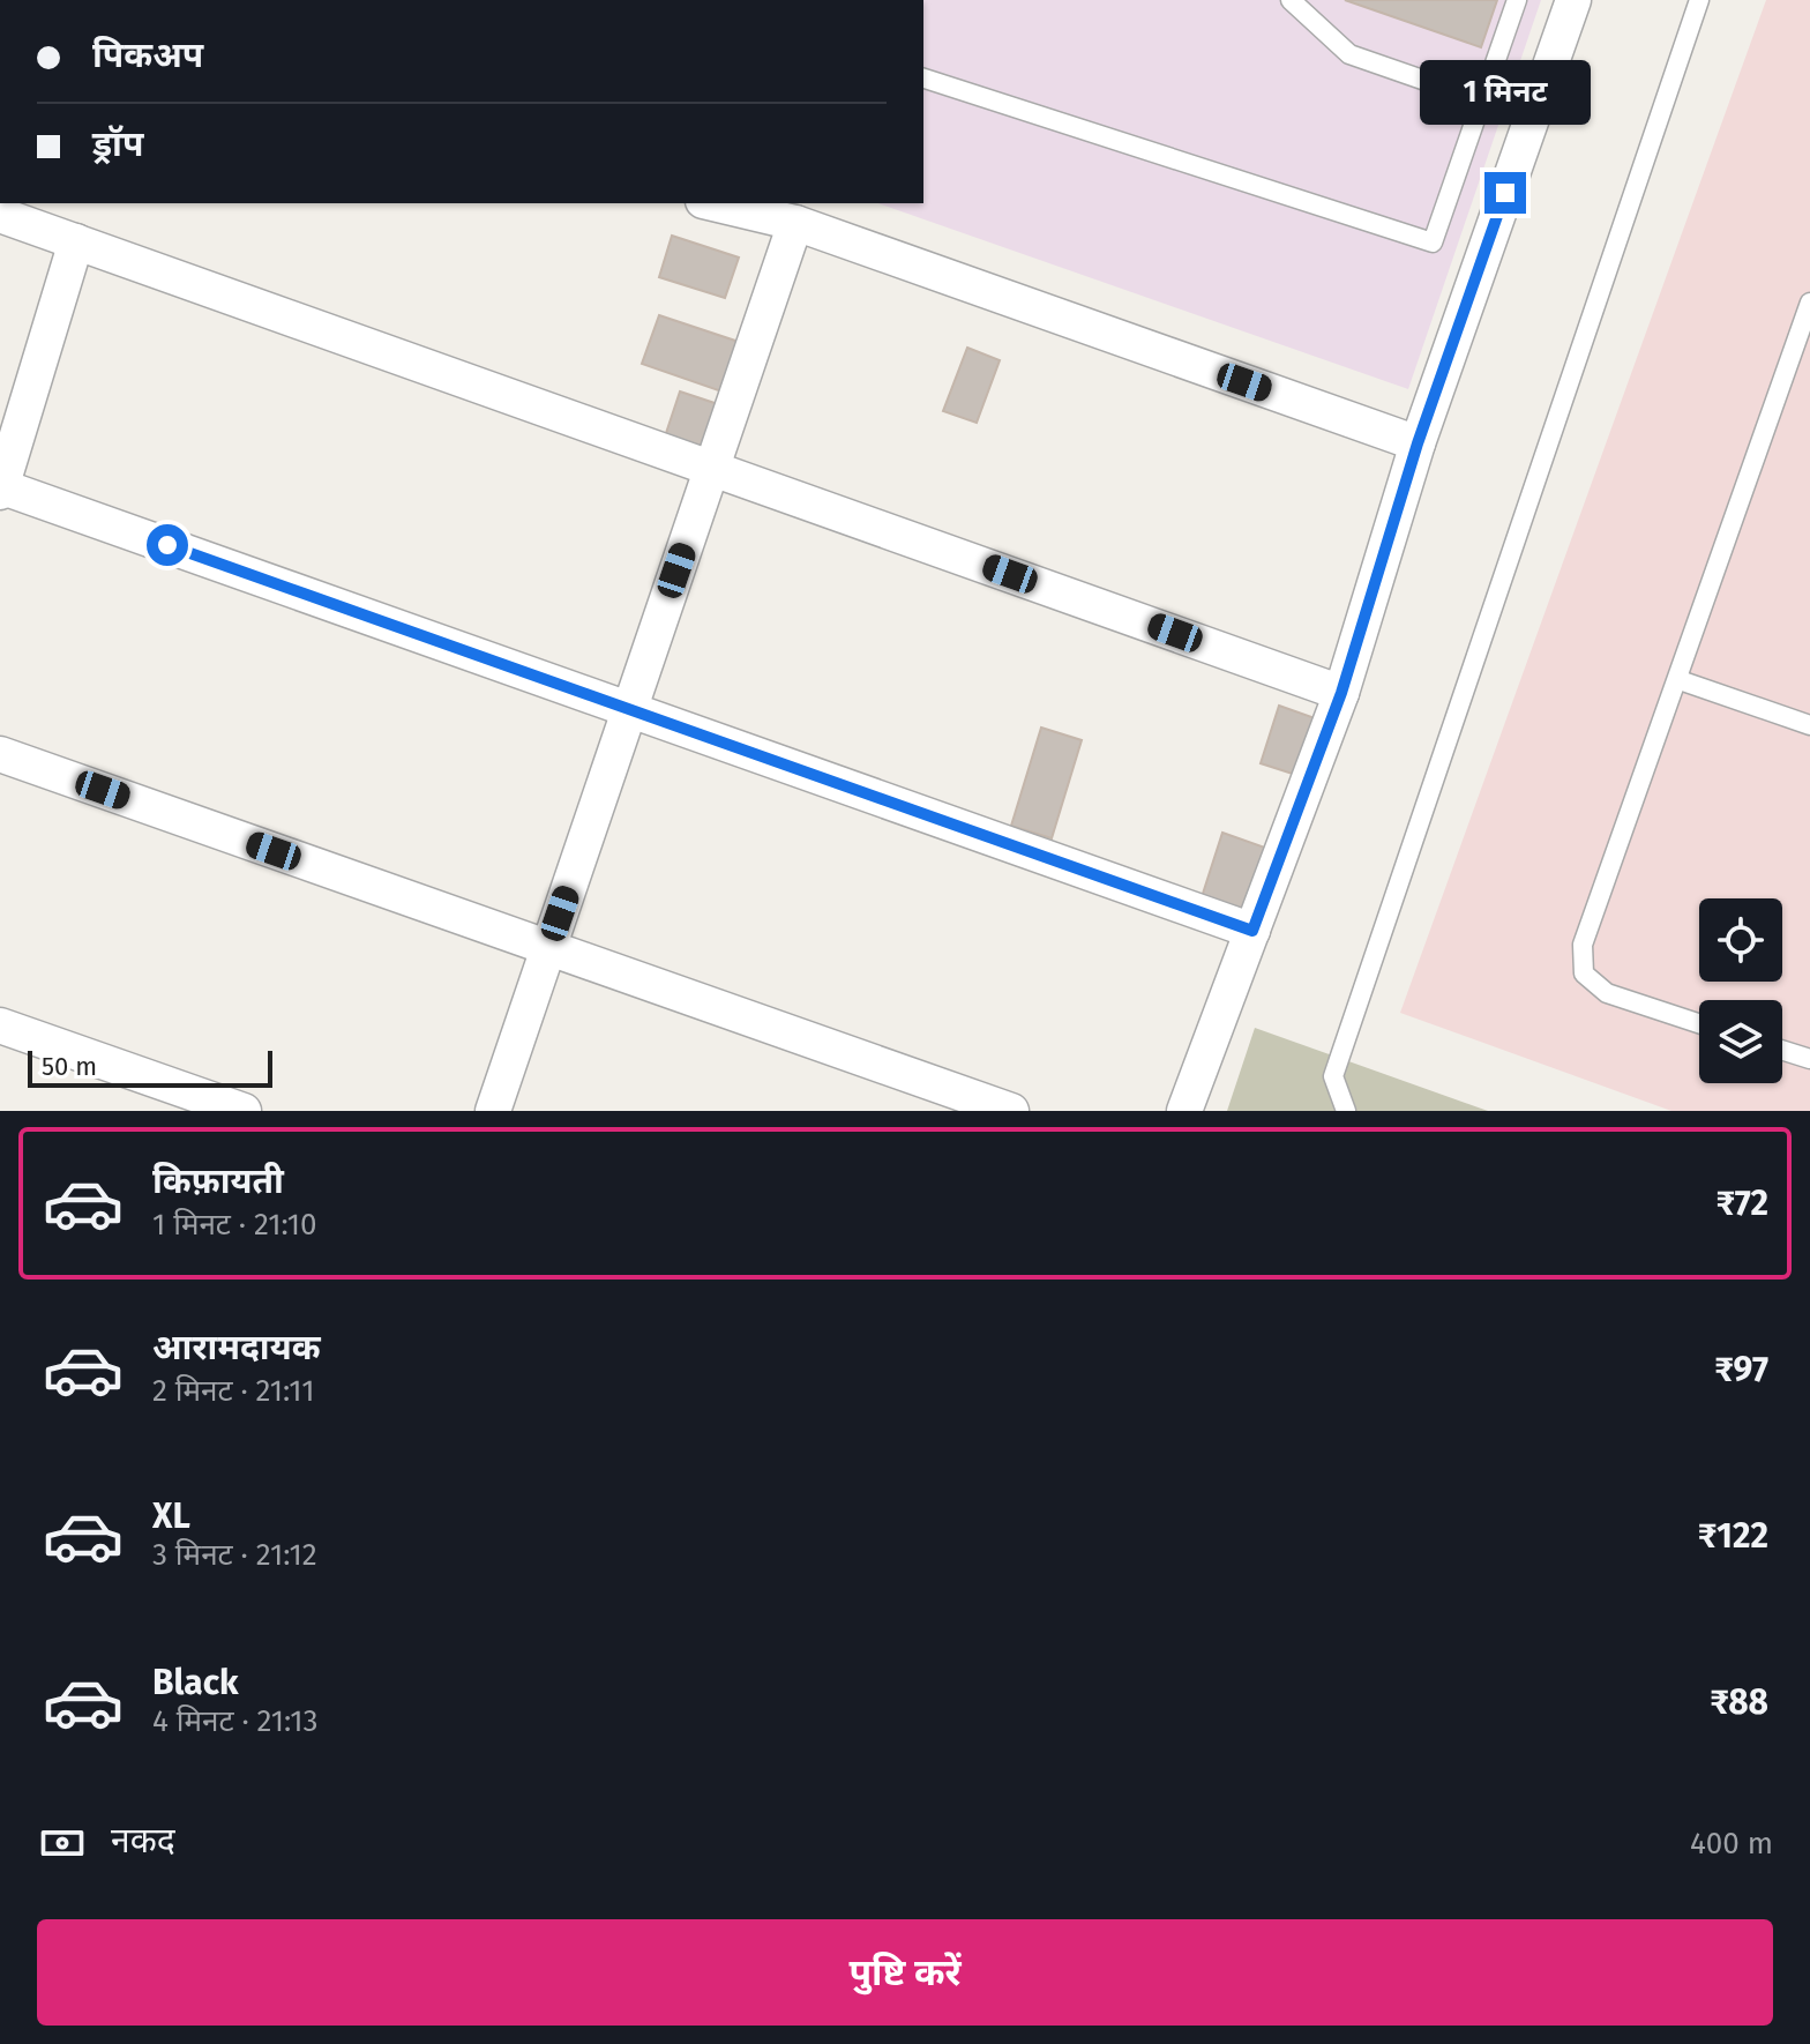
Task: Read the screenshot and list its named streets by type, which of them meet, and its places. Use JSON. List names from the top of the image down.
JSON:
{
  "scale_bar": "50 m",
  "page": {
    "banner": ["पिकअप", "ड्रॉप"],
    "bubble": "1 मिनट",
    "scale": "50 m",
    "list": [
      {
        "name": "किफ़ायती",
        "note": "1 मिनट · 21:10",
        "value": "₹72"
      },
      {
        "name": "आरामदायक",
        "note": "2 मिनट · 21:11",
        "value": "₹97"
      },
      {
        "name": "XL",
        "note": "3 मिनट · 21:12",
        "value": "₹122"
      },
      {
        "name": "Black",
        "note": "4 मिनट · 21:13",
        "value": "₹88"
      }
    ],
    "pay": ["नकद", "400 m"],
    "buttons": "पुष्टि करें"
  }
}
